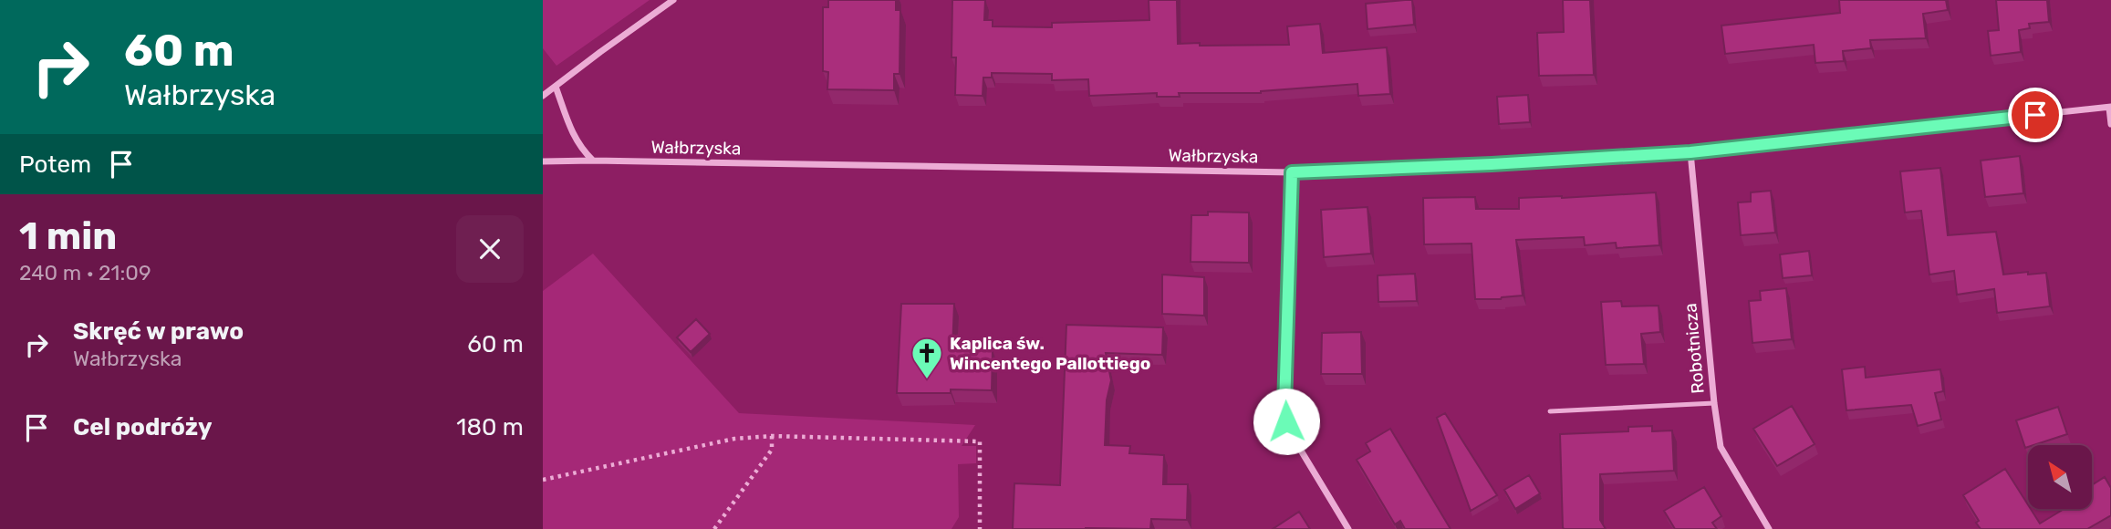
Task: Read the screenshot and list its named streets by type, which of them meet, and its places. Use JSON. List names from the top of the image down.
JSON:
{
  "streets": {
    "street": ["Wałbrzyska", "Robotnicza"]
  },
  "crossings": [
    ["Wałbrzyska", "Robotnicza"]
  ],
  "places": {
    "church": ["Kaplica św. Wincentego Pallottiego"]
  },
  "north": "top left",
  "page": {
    "turn": ["60 m", "Wałbrzyska"],
    "then": "Potem",
    "heading": ["1 min", "240 m · 21:09"],
    "list": [
      {
        "name": "Skręć w prawo",
        "note": "Wałbrzyska",
        "value": "60 m"
      },
      {
        "name": "Cel podróży",
        "value": "180 m"
      }
    ]
  }
}
